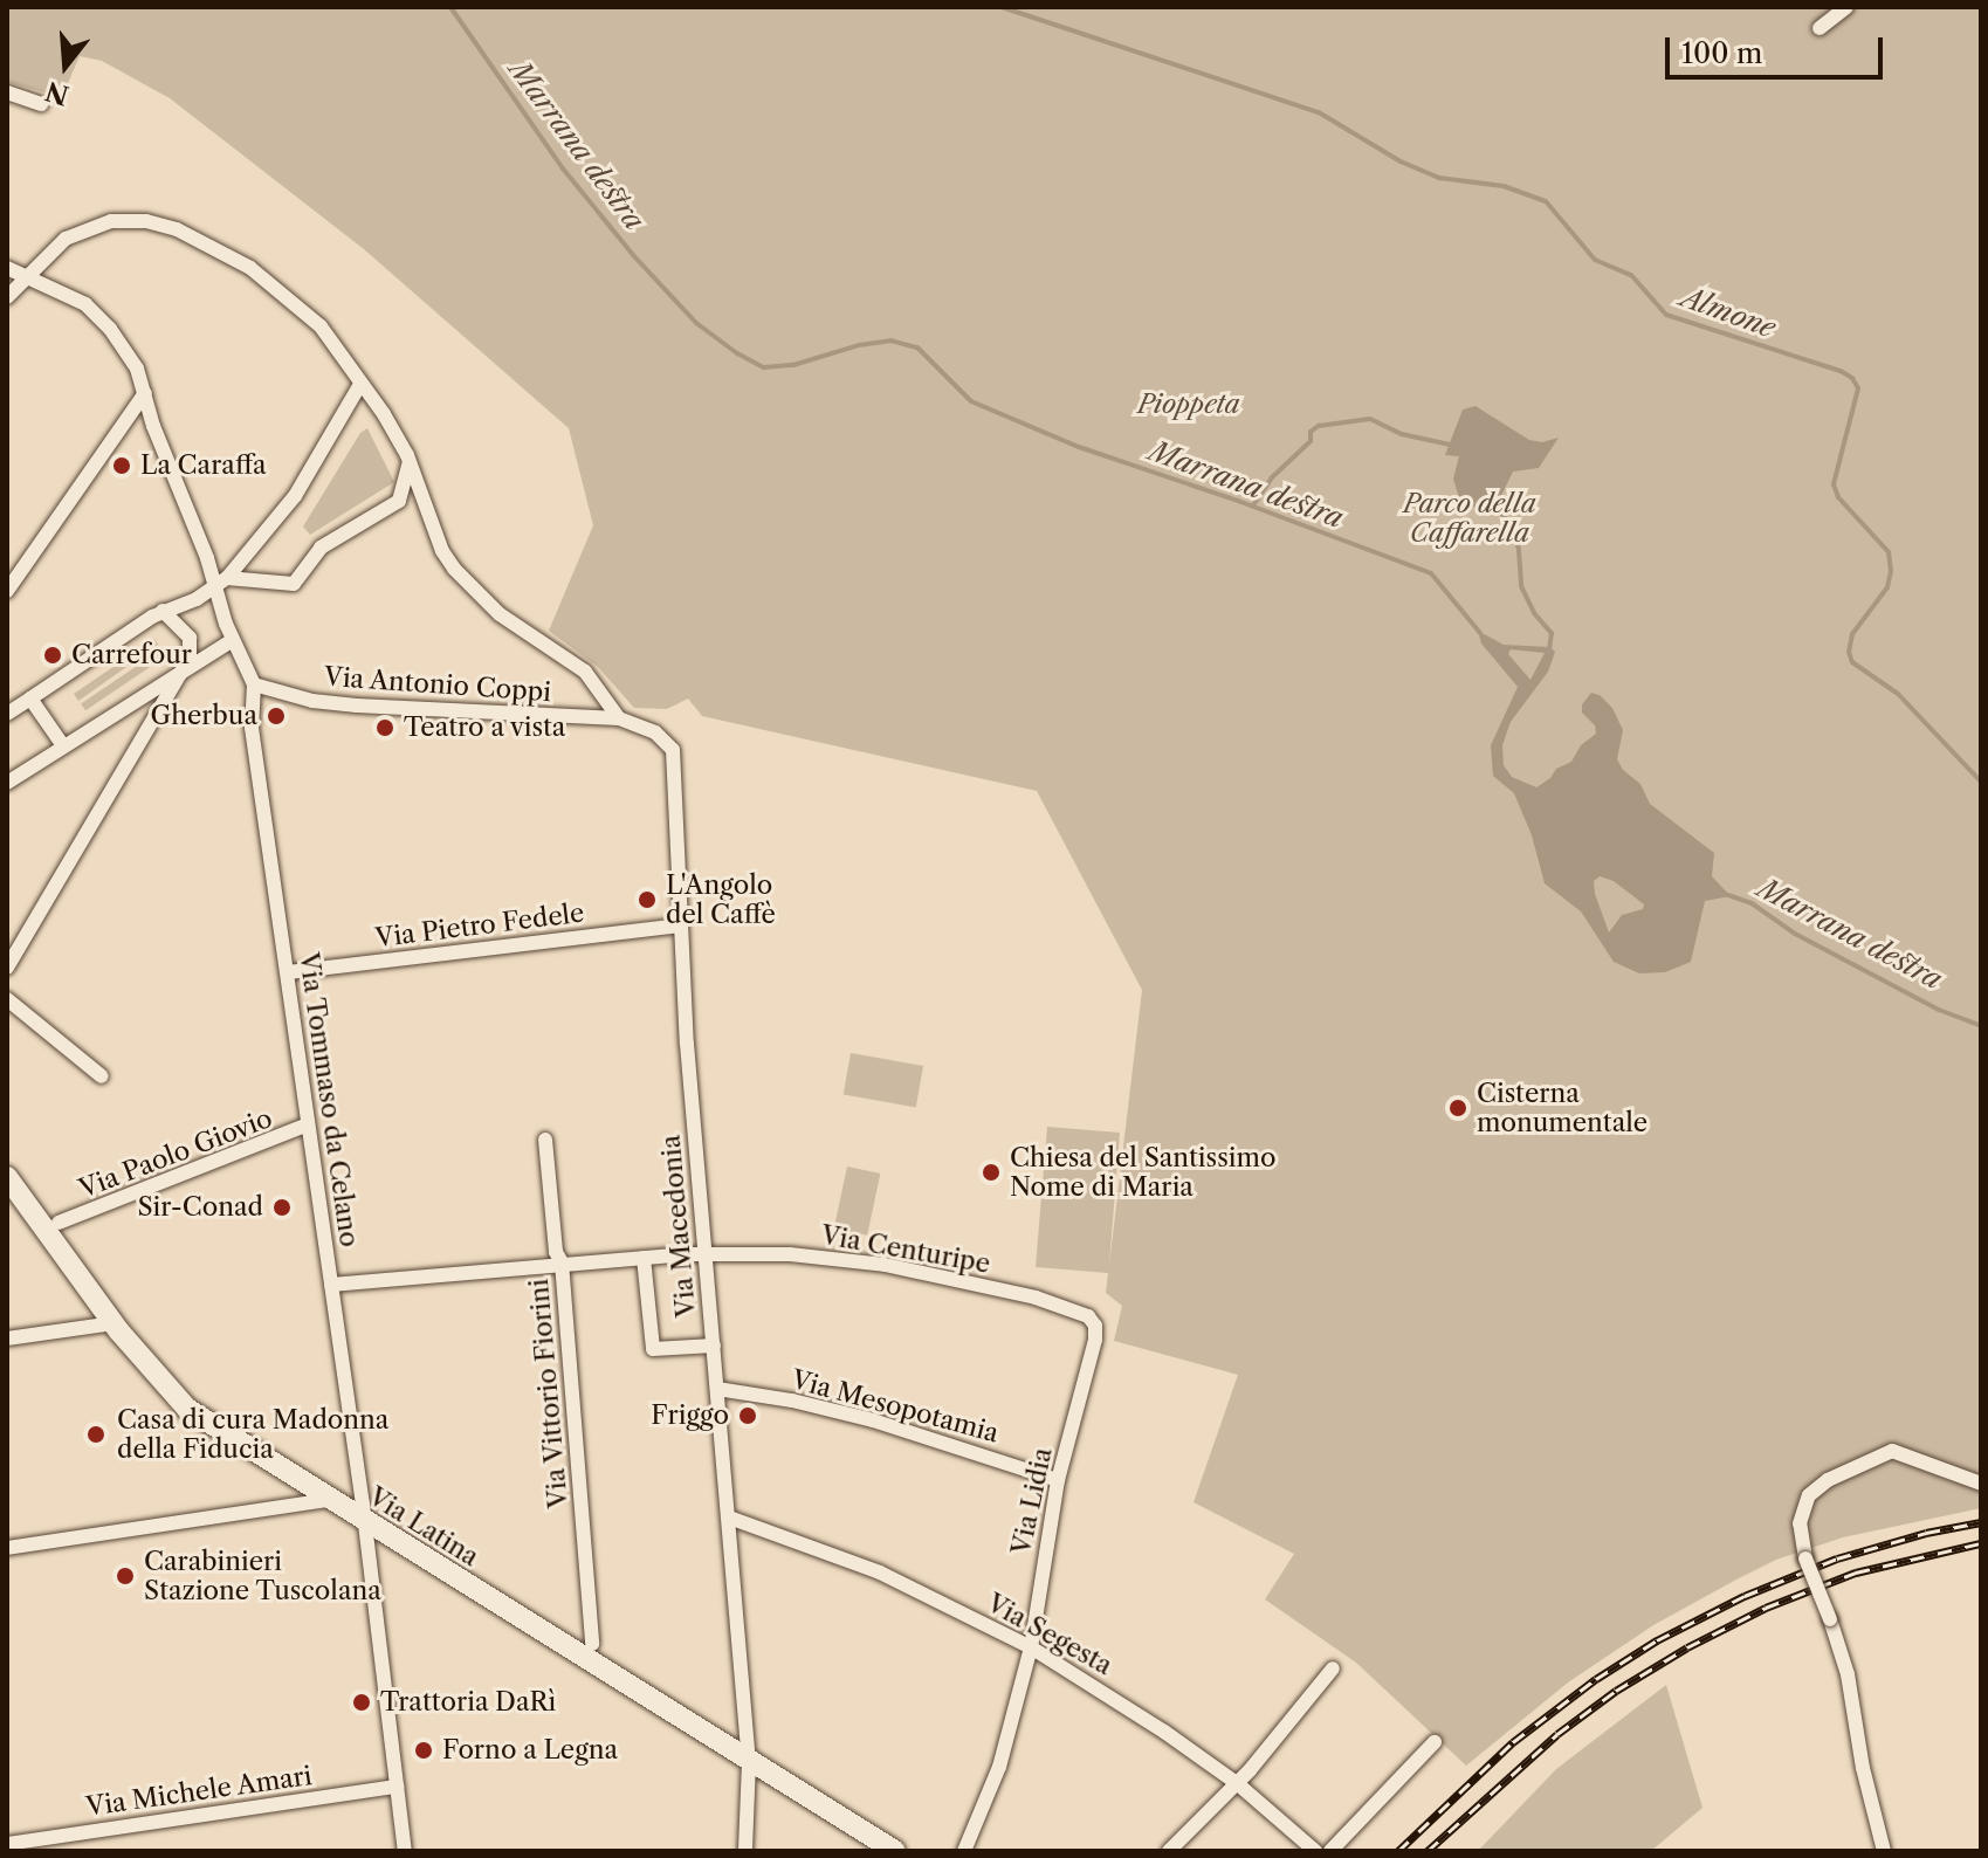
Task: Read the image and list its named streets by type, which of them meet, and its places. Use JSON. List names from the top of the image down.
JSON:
{
  "streets": {
    "street": [
      "Via Antonio Coppi",
      "Via Pietro Fedele",
      "Via Tommaso da Celano",
      "Via Paolo Giovio",
      "Via Macedonia",
      "Via Centuripe",
      "Via Vittorio Fiorini",
      "Via Mesopotamia",
      "Via Lidia",
      "Via Latina",
      "Via Segesta",
      "Via Michele Amari"
    ]
  },
  "crossings": [
    ["Via Antonio Coppi", "Via Tommaso da Celano"],
    ["Via Antonio Coppi", "Via Macedonia"],
    ["Via Pietro Fedele", "Via Tommaso da Celano"],
    ["Via Pietro Fedele", "Via Macedonia"],
    ["Via Tommaso da Celano", "Via Paolo Giovio"],
    ["Via Tommaso da Celano", "Via Centuripe"],
    ["Via Tommaso da Celano", "Via Latina"],
    ["Via Tommaso da Celano", "Via Michele Amari"],
    ["Via Macedonia", "Via Centuripe"],
    ["Via Macedonia", "Via Mesopotamia"],
    ["Via Macedonia", "Via Latina"],
    ["Via Macedonia", "Via Segesta"],
    ["Via Centuripe", "Via Vittorio Fiorini"],
    ["Via Centuripe", "Via Lidia"],
    ["Via Mesopotamia", "Via Lidia"],
    ["Via Lidia", "Via Segesta"]
  ],
  "water": ["Marrana destra", "Almone"],
  "parks": ["Pioppeta", "Parco della Caffarella"],
  "places": [
    "La Caraffa",
    "Carrefour",
    "Gherbua",
    "Teatro a vista",
    "L'Angolo del Caffè",
    "Cisterna monumentale",
    "Chiesa del Santissimo Nome di Maria",
    "Sir-Conad",
    "Friggo",
    "Casa di cura Madonna della Fiducia",
    "Carabinieri Stazione Tuscolana",
    "Trattoria DaRì",
    "Forno a Legna"
  ],
  "scale_bar": "100 m",
  "north": "bottom"
}
